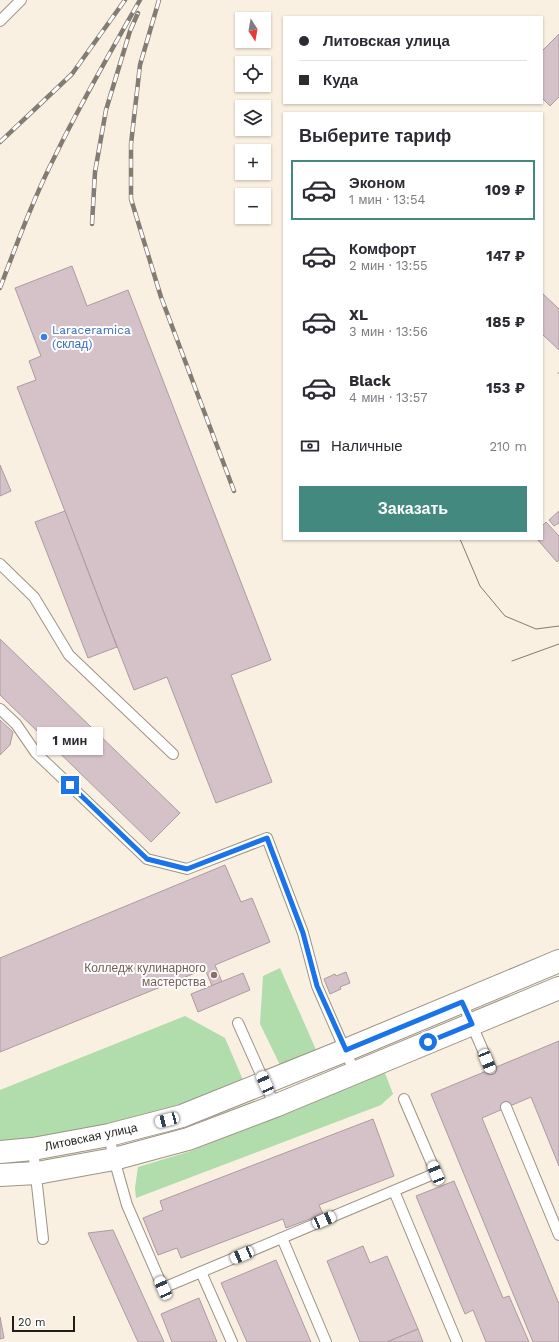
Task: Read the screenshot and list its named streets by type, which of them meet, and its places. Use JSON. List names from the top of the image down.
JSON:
{
  "streets": {
    "street": ["Литовская улица"]
  },
  "places": ["Laraceramica (склад)", "Колледж кулинарного мастерства"],
  "scale_bar": "20 m",
  "north": "bottom",
  "page": {
    "map_buttons": ["+", "−"],
    "banner": ["Литовская улица", "Куда"],
    "heading": "Выберите тариф",
    "list": [
      {
        "name": "Эконом",
        "note": "1 мин · 13:54",
        "value": "109 ₽"
      },
      {
        "name": "Комфорт",
        "note": "2 мин · 13:55",
        "value": "147 ₽"
      },
      {
        "name": "XL",
        "note": "3 мин · 13:56",
        "value": "185 ₽"
      },
      {
        "name": "Black",
        "note": "4 мин · 13:57",
        "value": "153 ₽"
      }
    ],
    "pay": ["Наличные", "210 m"],
    "buttons": "Заказать",
    "bubble": "1 мин",
    "scale": "20 m"
  }
}
